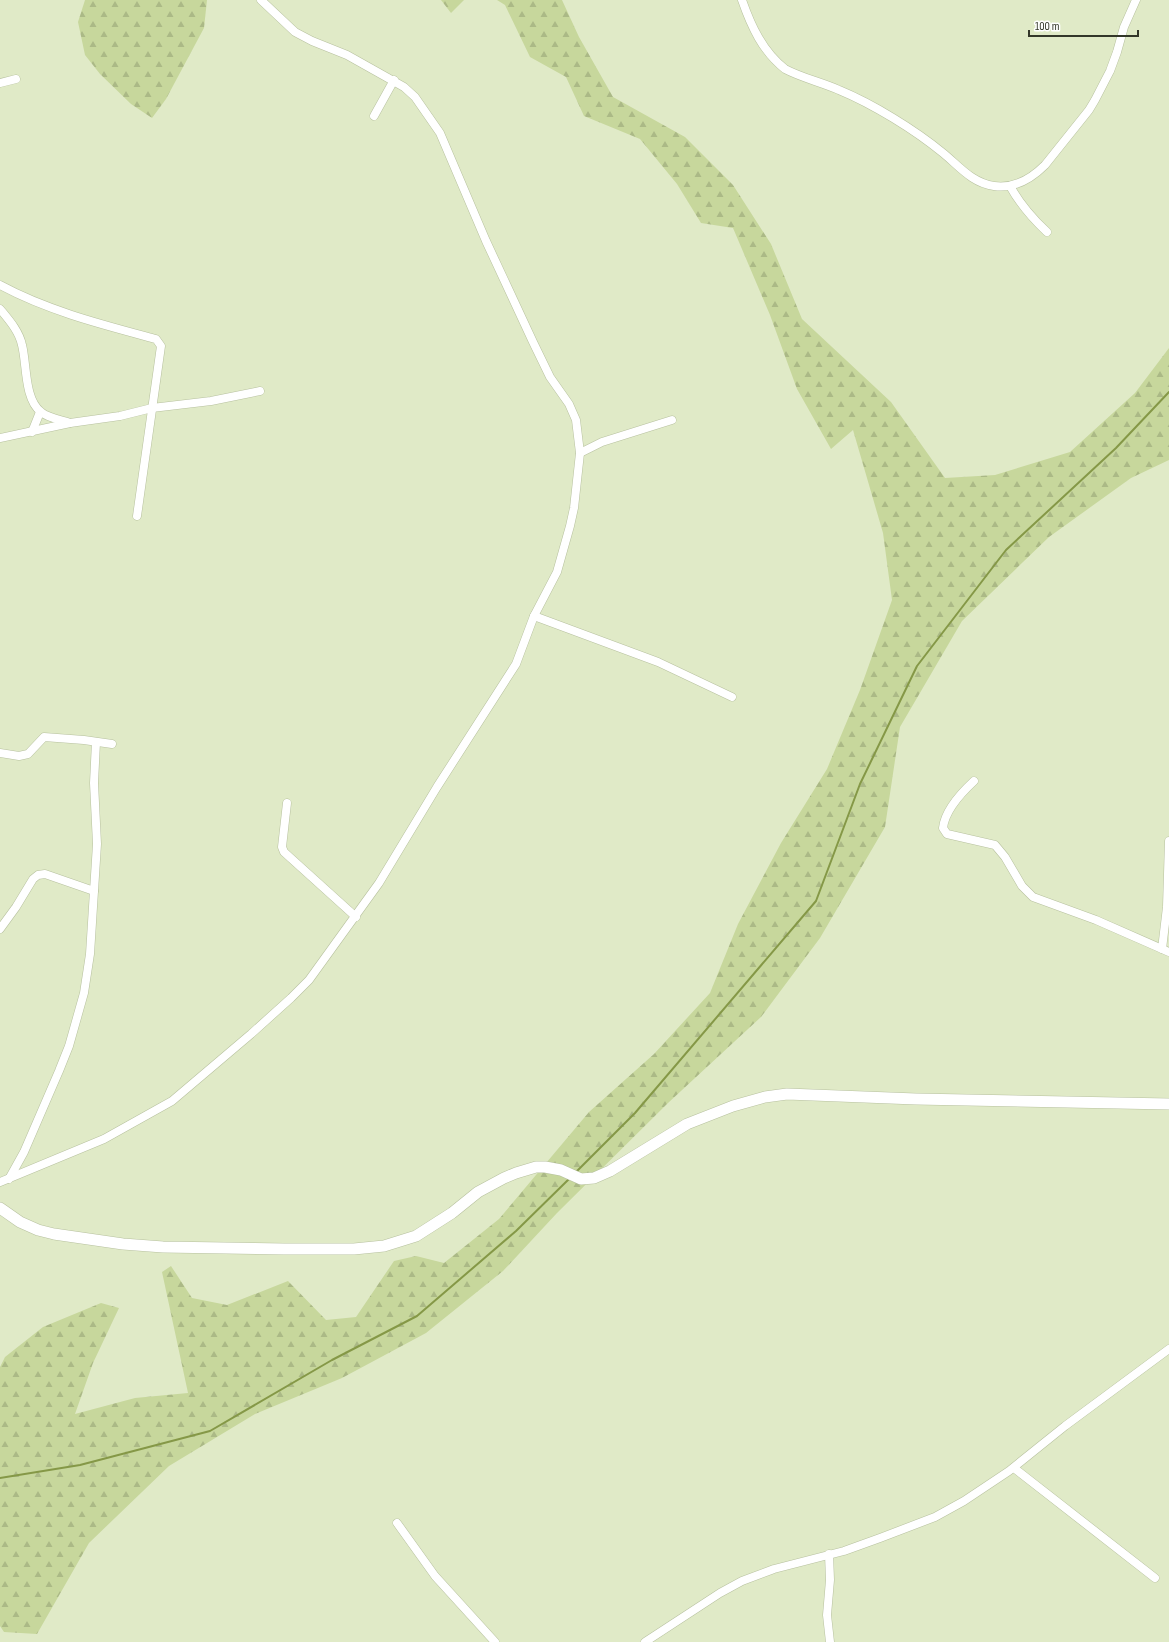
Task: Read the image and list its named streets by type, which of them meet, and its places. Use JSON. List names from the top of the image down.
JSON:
{
  "scale_bar": "100 m"
}
